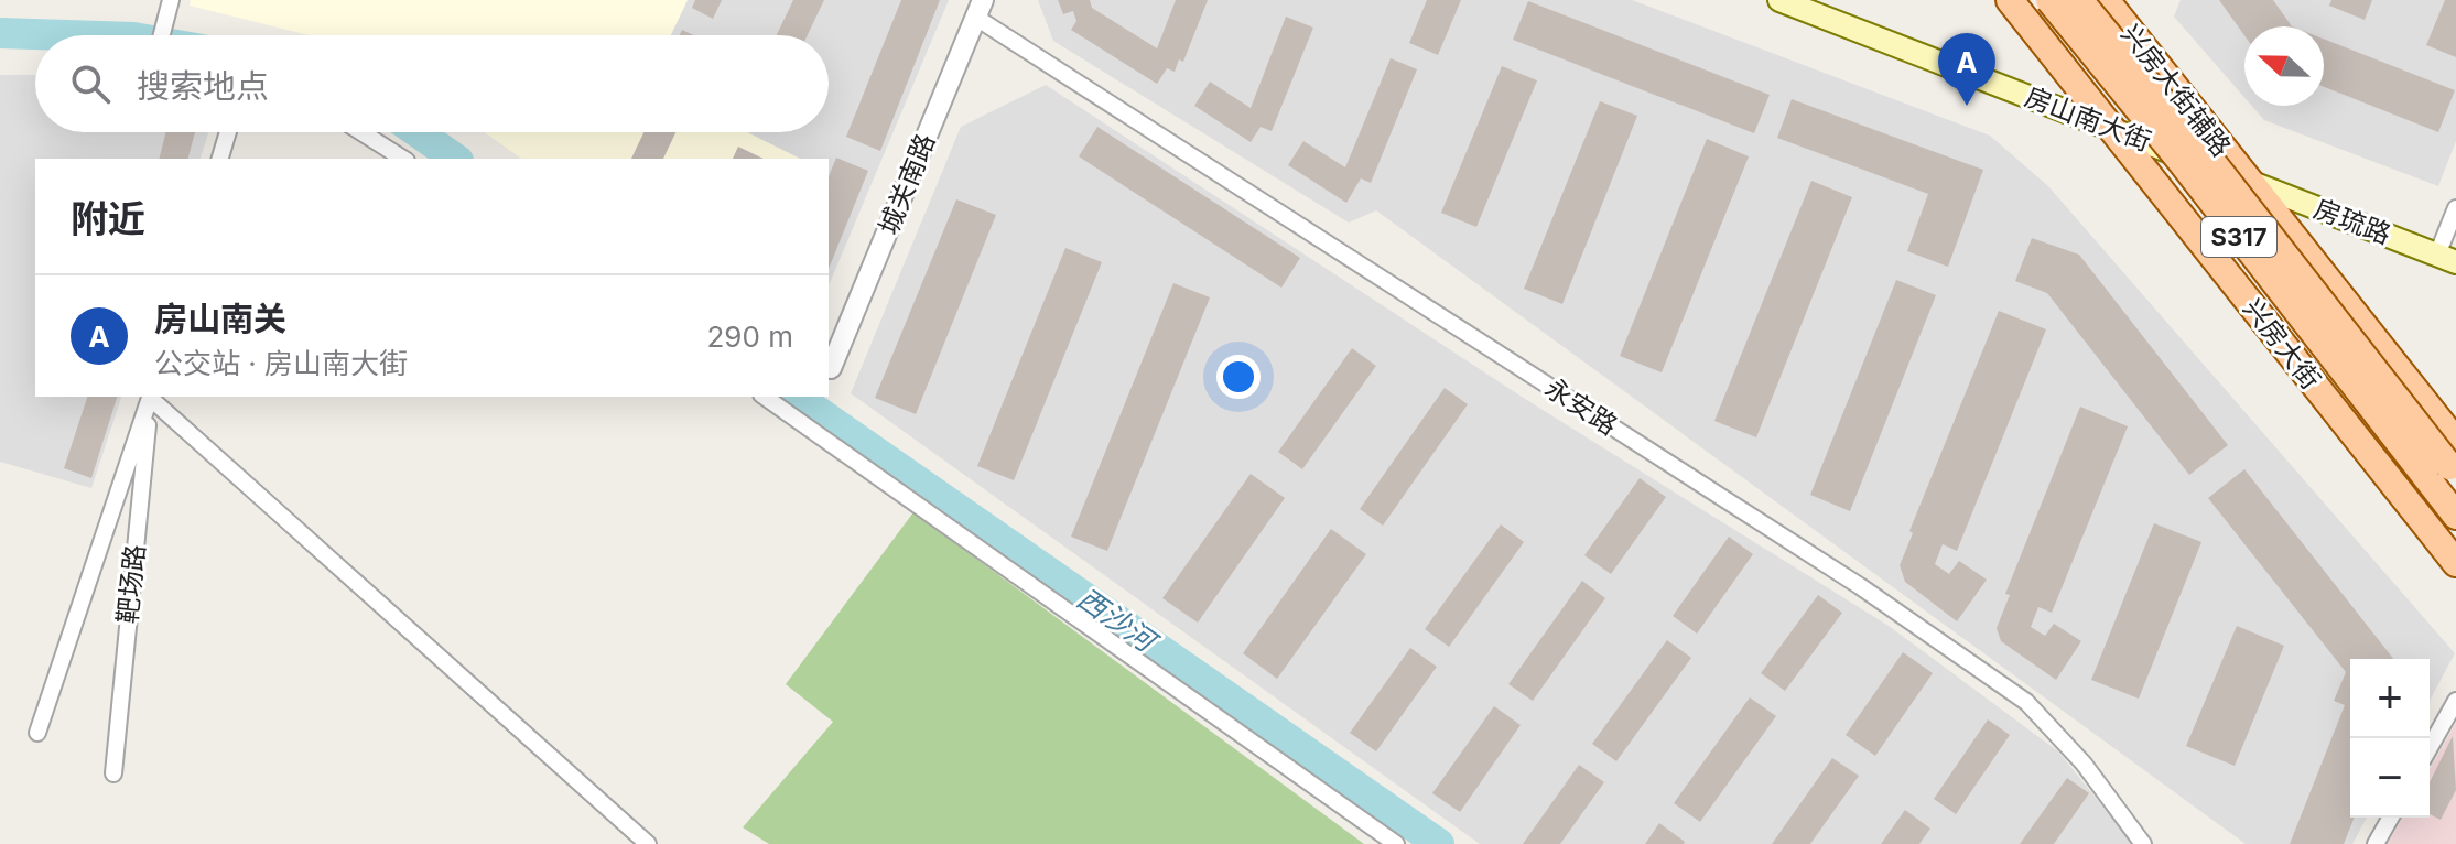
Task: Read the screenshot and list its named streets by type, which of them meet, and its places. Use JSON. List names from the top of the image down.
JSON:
{
  "streets": {
    "main road": [
      "兴房大街辅路",
      "房山南大街",
      "房琉路",
      "S317",
      "兴房大街"
    ],
    "street": ["城关南路", "永安路", "靶场路"]
  },
  "crossings": [
    ["兴房大街辅路", "房山南大街"],
    ["兴房大街辅路", "房琉路"],
    ["兴房大街辅路", "兴房大街"],
    ["房山南大街", "房琉路"],
    ["房山南大街", "兴房大街"],
    ["城关南路", "永安路"],
    ["房琉路", "兴房大街"]
  ],
  "water": ["西沙河"],
  "north": "left",
  "page": {
    "pins": "A",
    "search": "搜索地点",
    "heading": "附近",
    "list": [
      {
        "mark": "A",
        "name": "房山南关",
        "note": "公交站 · 房山南大街",
        "value": "290 m"
      }
    ],
    "map_buttons": ["+", "−"]
  }
}
